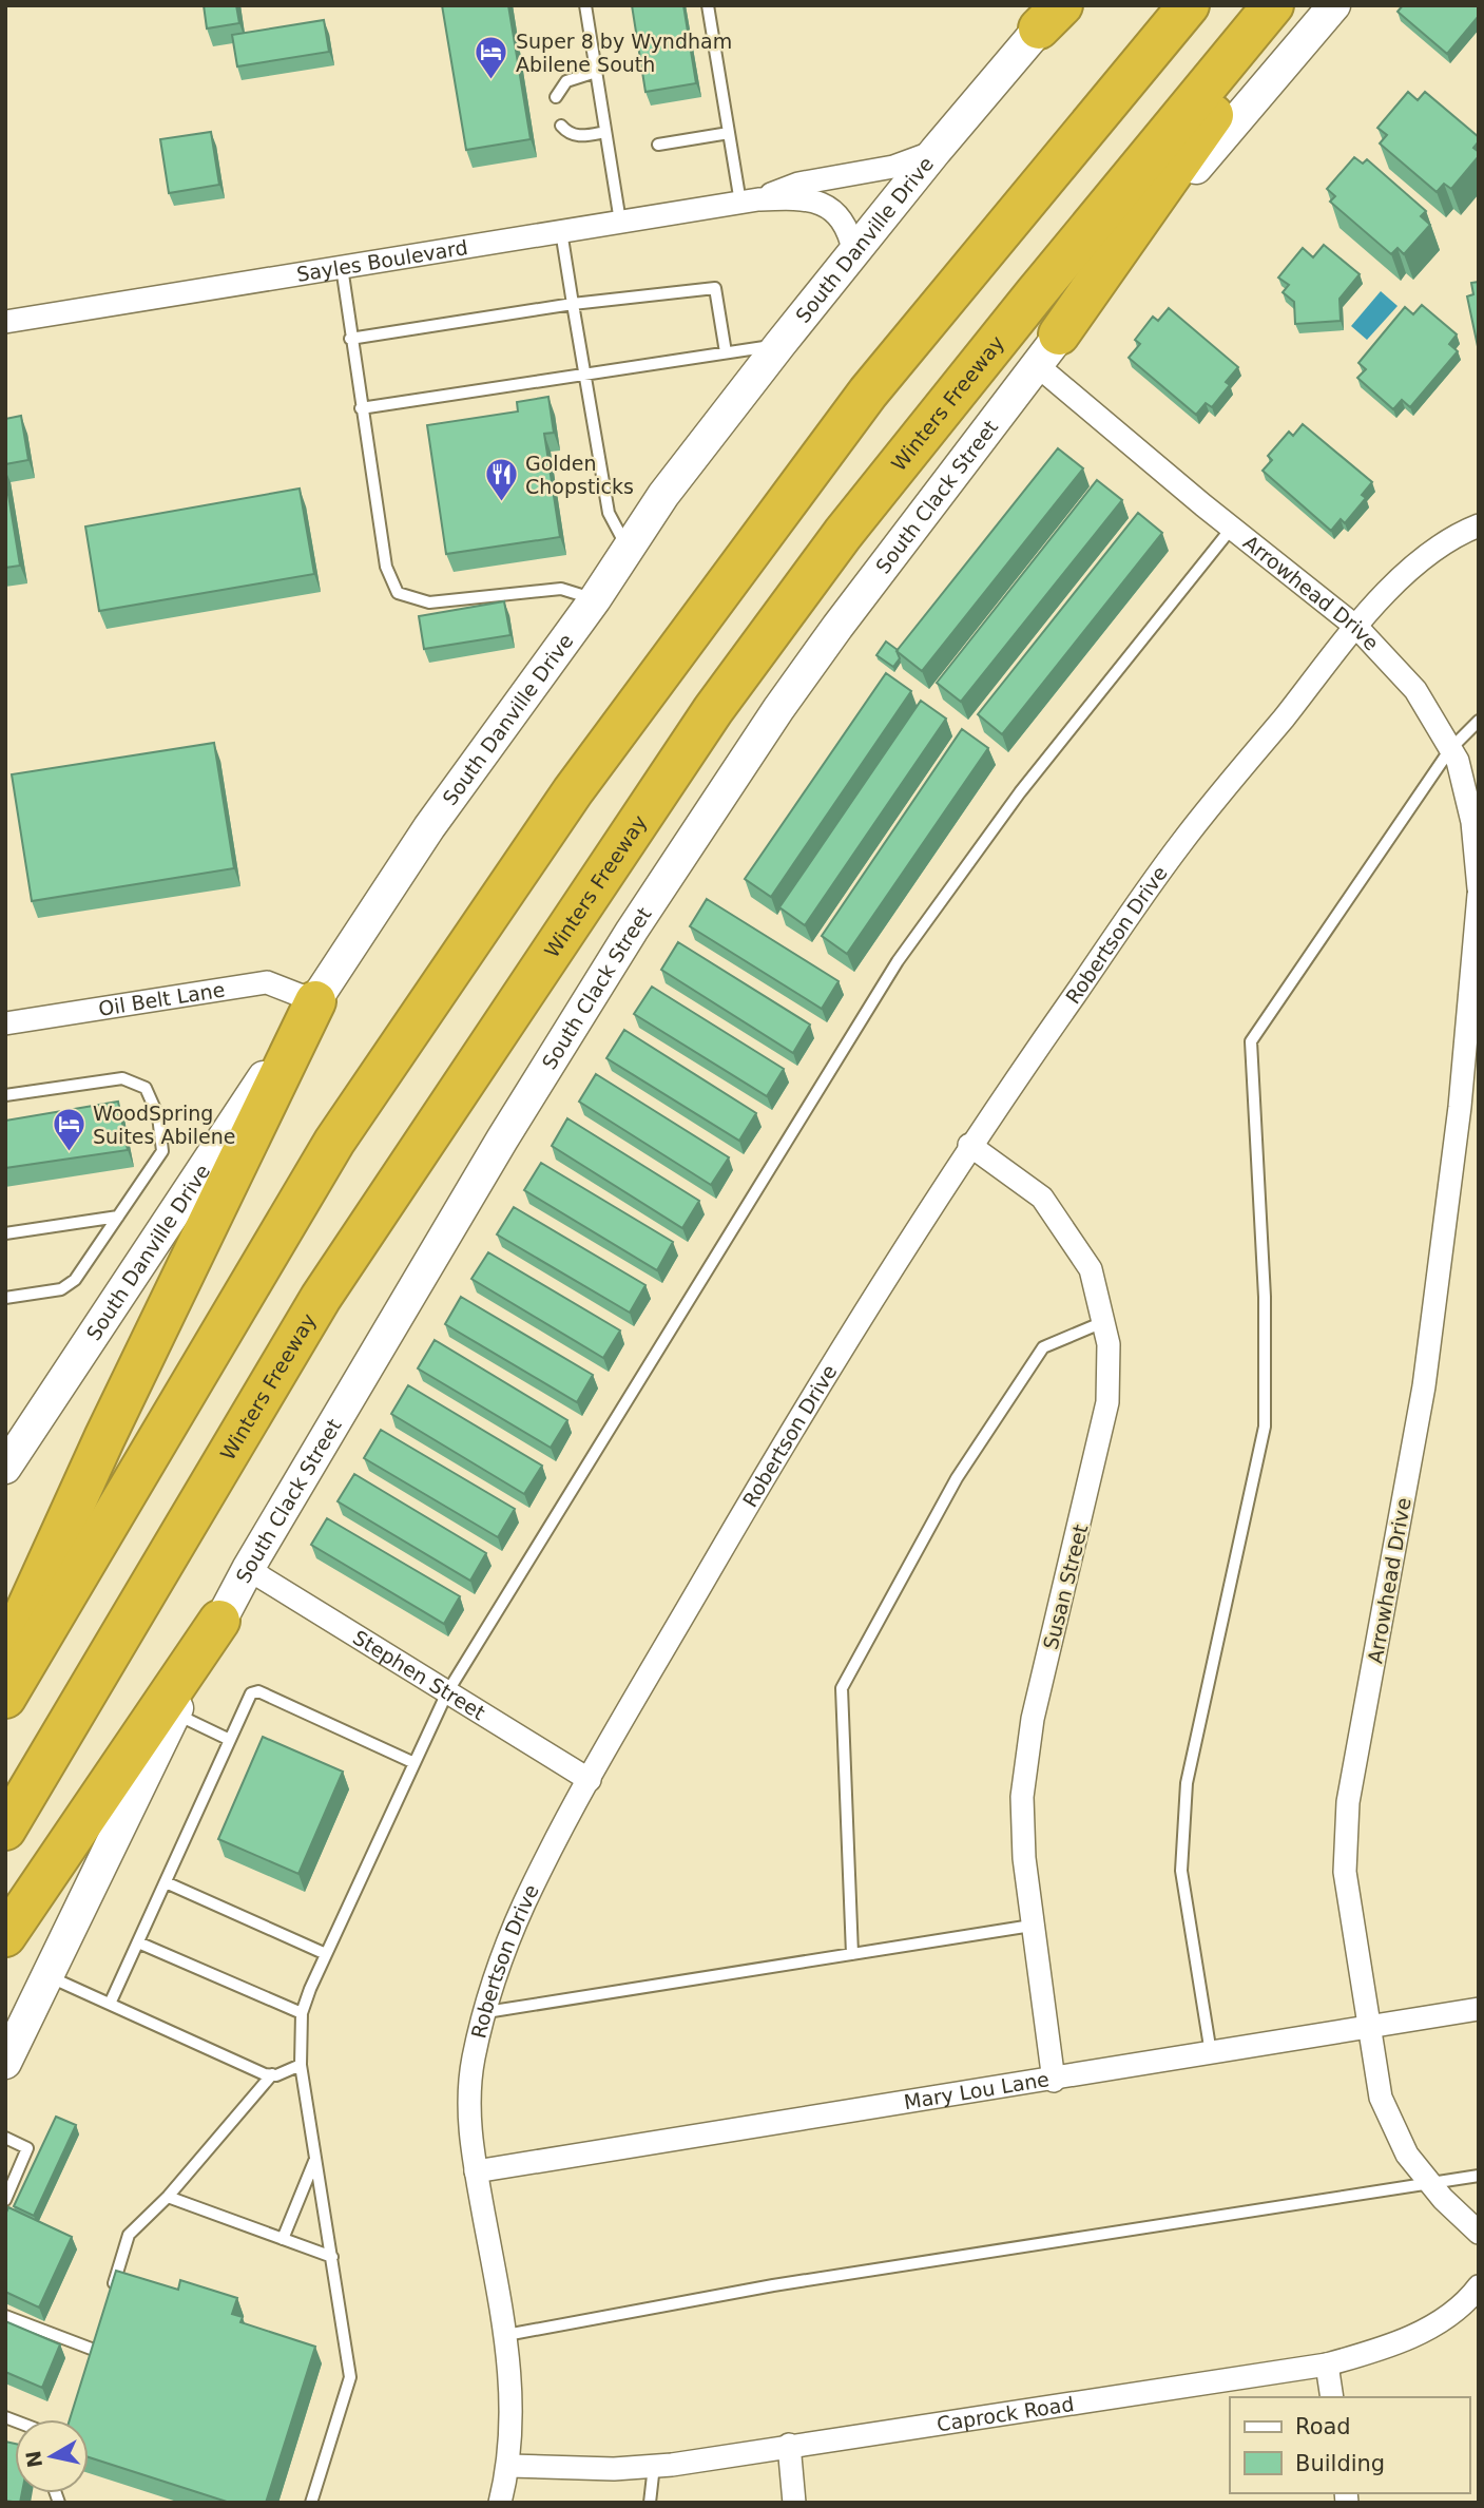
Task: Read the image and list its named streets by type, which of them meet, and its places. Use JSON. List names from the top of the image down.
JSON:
{
  "streets": {
    "highway": ["Winters Freeway"],
    "main road": ["South Danville Drive", "South Clack Street"],
    "street": [
      "Sayles Boulevard",
      "Arrowhead Drive",
      "Robertson Drive",
      "Oil Belt Lane",
      "Susan Street",
      "Stephen Street",
      "Mary Lou Lane",
      "Caprock Road"
    ]
  },
  "crossings": [
    ["South Danville Drive", "Sayles Boulevard"],
    ["South Danville Drive", "Oil Belt Lane"],
    ["South Clack Street", "Arrowhead Drive"],
    ["South Clack Street", "Stephen Street"],
    ["Arrowhead Drive", "Robertson Drive"],
    ["Arrowhead Drive", "Mary Lou Lane"],
    ["Robertson Drive", "Susan Street"],
    ["Robertson Drive", "Stephen Street"],
    ["Robertson Drive", "Mary Lou Lane"],
    ["Robertson Drive", "Caprock Road"],
    ["Susan Street", "Mary Lou Lane"]
  ],
  "places": {
    "hotel": ["Super 8 by Wyndham Abilene South", "WoodSpring Suites Abilene"],
    "restaurant": ["Golden Chopsticks"]
  },
  "legend": ["Road", "Building"],
  "north": "left"
}
